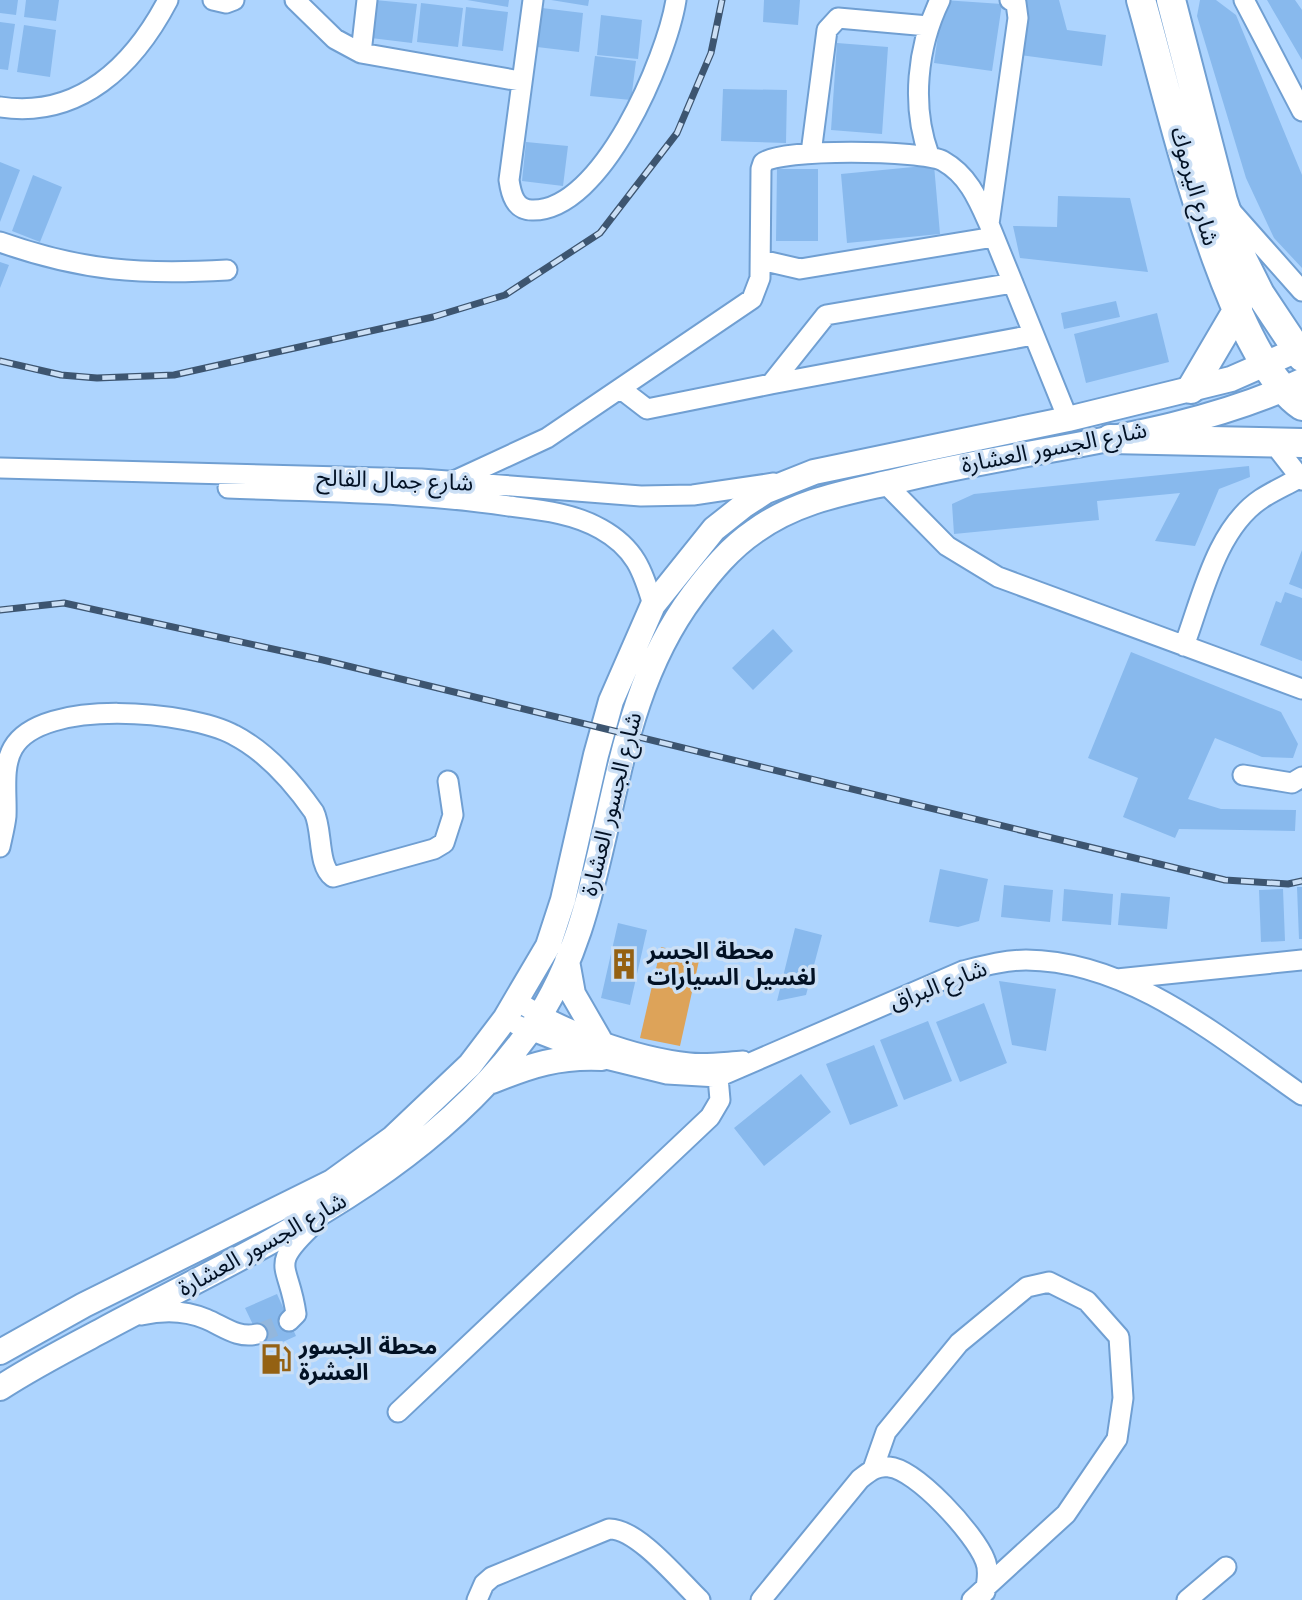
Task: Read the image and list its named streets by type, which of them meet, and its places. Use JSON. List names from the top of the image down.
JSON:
{
  "streets": {
    "highway": ["شارع اليرموك"],
    "main road": ["شارع الجسور العشارة"],
    "street": ["شارع جمال الفالح", "شارع البراق"]
  },
  "crossings": [
    ["شارع اليرموك", "شارع الجسور العشارة"],
    ["شارع الجسور العشارة", "شارع جمال الفالح"],
    ["شارع الجسور العشارة", "شارع البراق"]
  ],
  "places": {
    "building": ["محطة الجسر لغسيل السيارات"],
    "fuel station": ["محطة الجسور العشرة"]
  }
}
